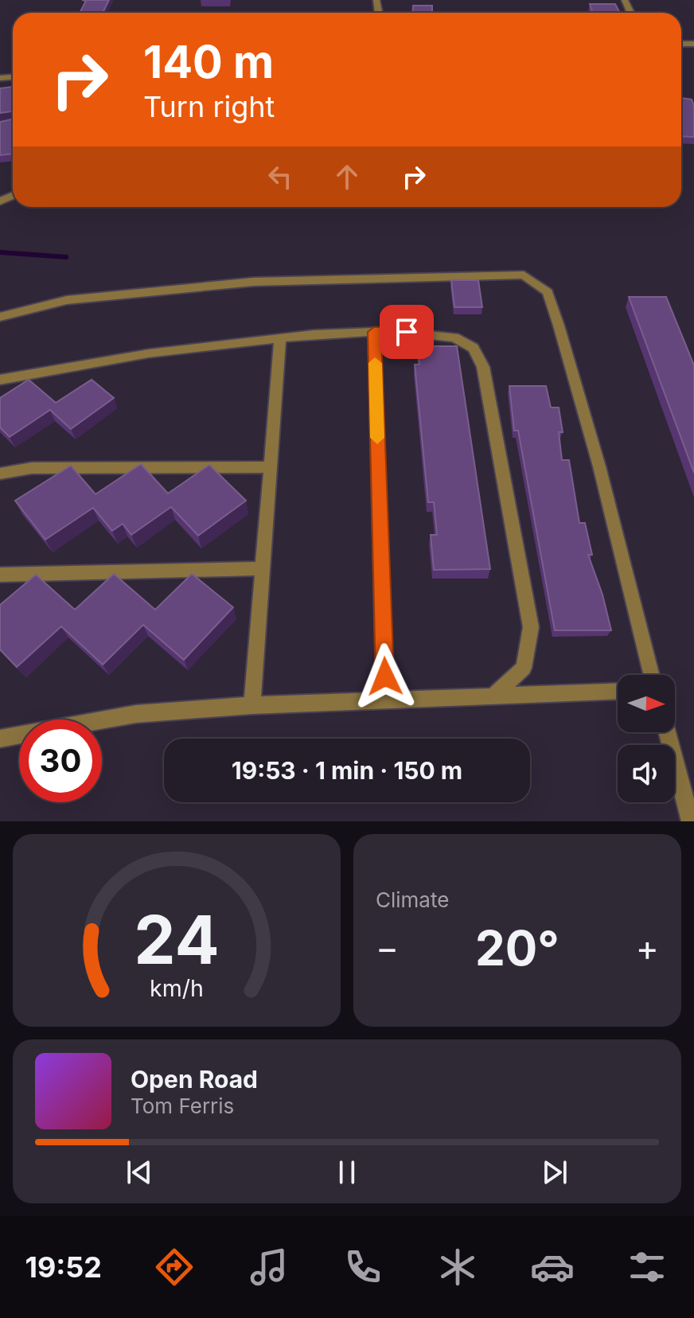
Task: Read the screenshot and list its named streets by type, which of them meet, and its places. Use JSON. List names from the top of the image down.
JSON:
{
  "north": "right",
  "page": {
    "turn": ["140 m", "Turn right"],
    "limit": "30",
    "trip": "19:53 · 1 min · 150 m",
    "tile": "Climate",
    "heat": ["−", "20°", "+"],
    "song": ["Open Road", "Tom Ferris"],
    "tabs": "19:52",
    "gauge": ["24", "km/h"]
  }
}
